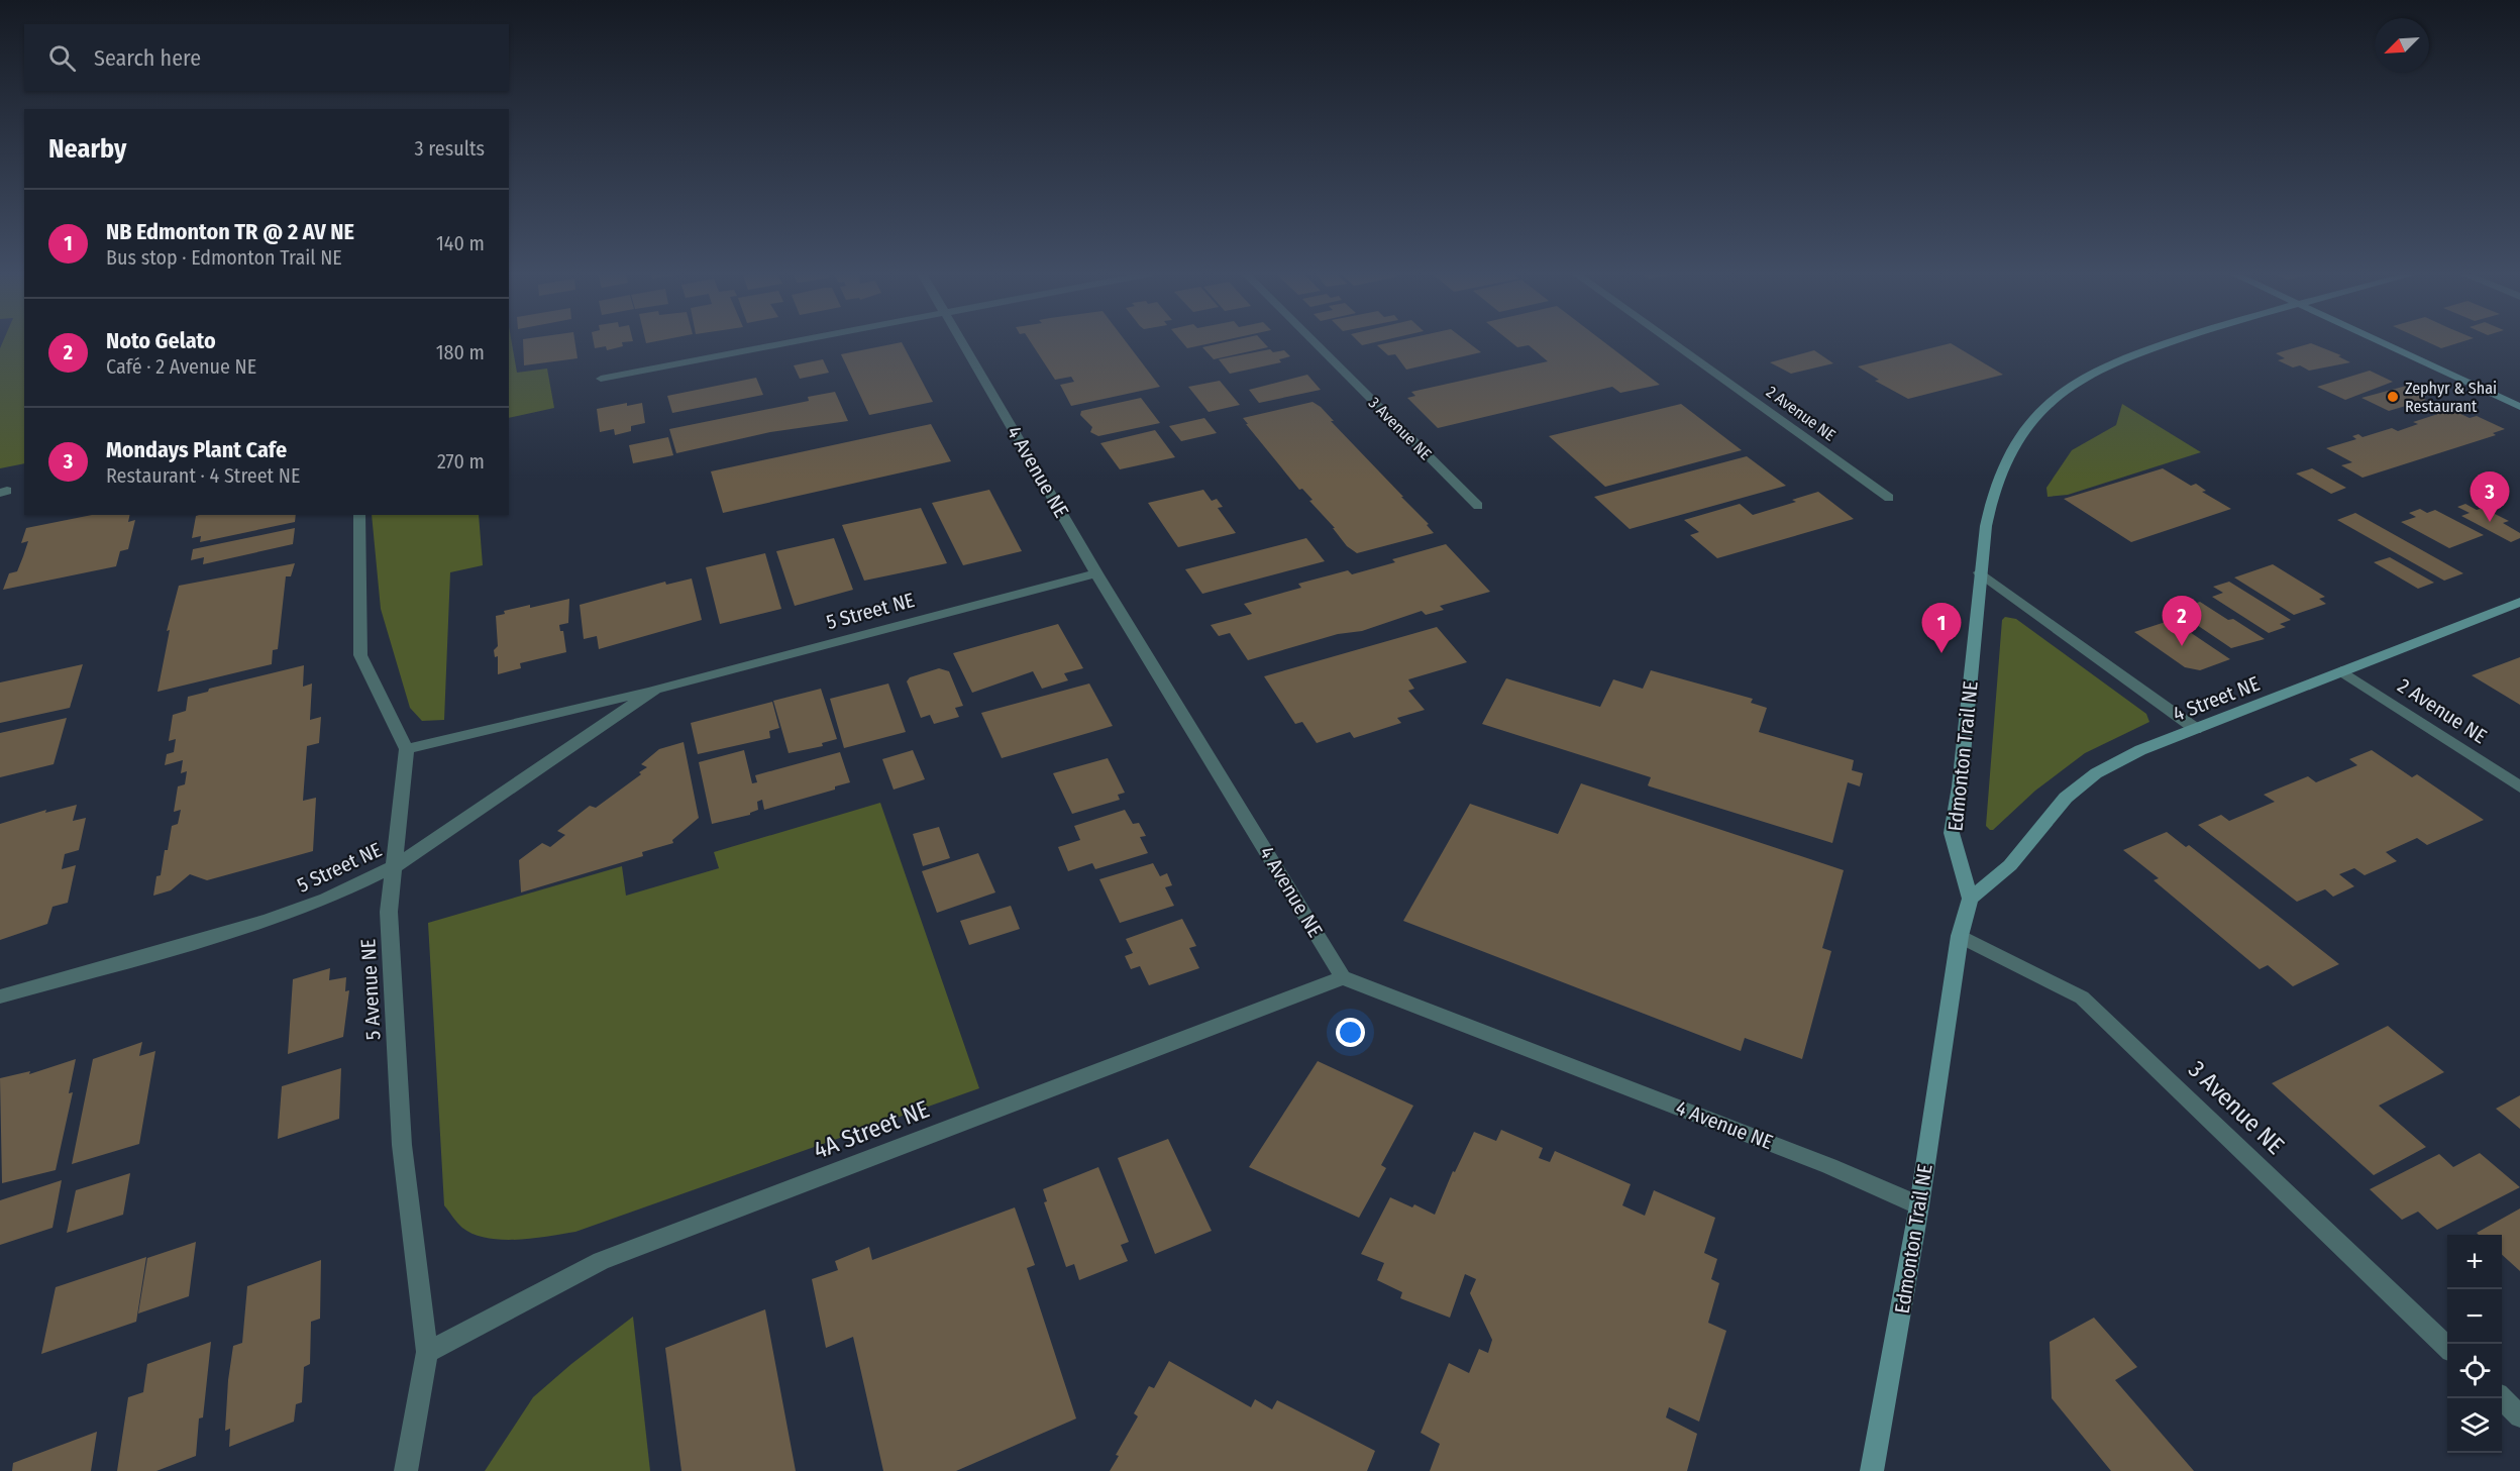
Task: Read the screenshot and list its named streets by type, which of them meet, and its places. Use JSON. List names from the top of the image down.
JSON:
{
  "streets": {
    "main road": ["4 Street NE", "Edmonton Trail NE"],
    "street": [
      "2 Avenue NE",
      "3 Avenue NE",
      "4 Avenue NE",
      "5 Street NE",
      "5 Avenue NE",
      "4A Street NE"
    ]
  },
  "crossings": [
    ["2 Avenue NE", "4 Street NE"],
    ["3 Avenue NE", "Edmonton Trail NE"],
    ["4 Avenue NE", "5 Street NE"],
    ["4 Avenue NE", "Edmonton Trail NE"],
    ["4 Avenue NE", "4A Street NE"],
    ["5 Street NE", "5 Avenue NE"],
    ["4 Street NE", "Edmonton Trail NE"],
    ["5 Avenue NE", "4A Street NE"]
  ],
  "places": ["Zephyr & Shai Restaurant"],
  "north": "bottom left",
  "page": {
    "search": "Search here",
    "heading": ["Nearby", "3 results"],
    "list": [
      {
        "mark": "1",
        "name": "NB Edmonton TR @ 2 AV NE",
        "note": "Bus stop · Edmonton Trail NE",
        "value": "140 m"
      },
      {
        "mark": "2",
        "name": "Noto Gelato",
        "note": "Café · 2 Avenue NE",
        "value": "180 m"
      },
      {
        "mark": "3",
        "name": "Mondays Plant Cafe",
        "note": "Restaurant · 4 Street NE",
        "value": "270 m"
      }
    ],
    "pins": ["3", "2", "1"],
    "map_buttons": ["+", "−"]
  }
}
